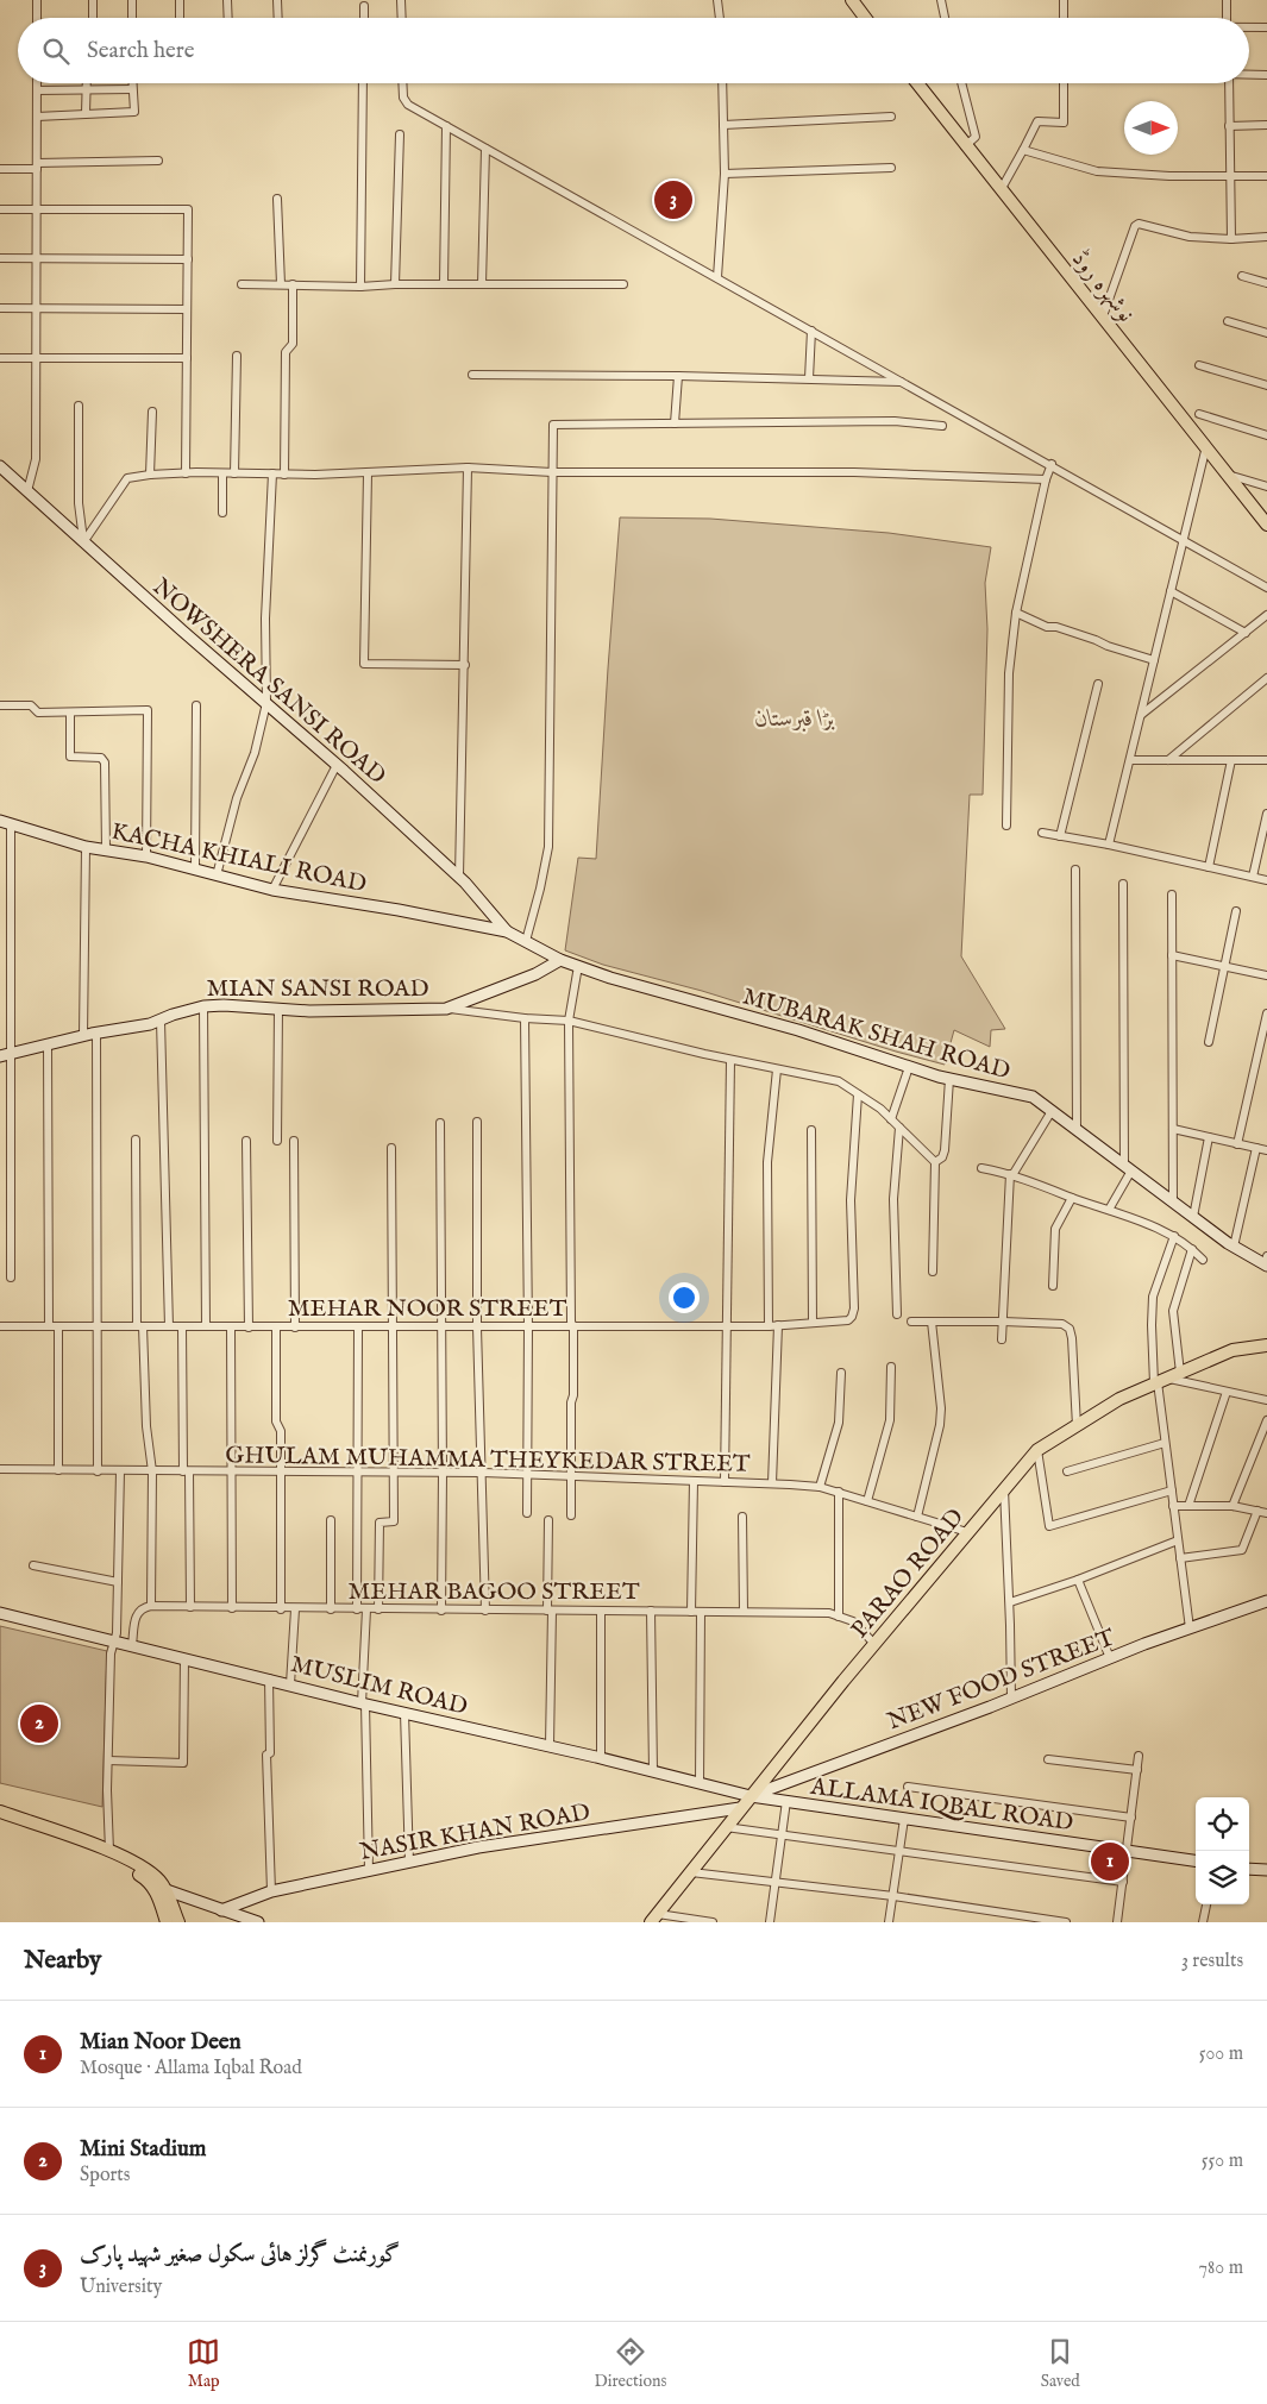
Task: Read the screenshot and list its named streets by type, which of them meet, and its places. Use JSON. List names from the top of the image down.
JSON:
{
  "streets": {
    "main road": ["نوشہرہ روڈ", "PARAO ROAD"],
    "street": [
      "NOWSHERA SANSI ROAD",
      "KACHA KHIALI ROAD",
      "MIAN SANSI ROAD",
      "MUBARAK SHAH ROAD",
      "MEHAR NOOR STREET",
      "GHULAM MUHAMMA THEYKEDAR STREET",
      "MEHAR BAGOO STREET",
      "NEW FOOD STREET",
      "MUSLIM ROAD",
      "ALLAMA IQBAL ROAD",
      "NASIR KHAN ROAD"
    ]
  },
  "crossings": [
    ["NOWSHERA SANSI ROAD", "KACHA KHIALI ROAD"],
    ["NOWSHERA SANSI ROAD", "MUBARAK SHAH ROAD"],
    ["KACHA KHIALI ROAD", "MUBARAK SHAH ROAD"],
    ["MIAN SANSI ROAD", "MUBARAK SHAH ROAD"],
    ["GHULAM MUHAMMA THEYKEDAR STREET", "PARAO ROAD"],
    ["PARAO ROAD", "MEHAR BAGOO STREET"],
    ["PARAO ROAD", "NEW FOOD STREET"],
    ["PARAO ROAD", "MUSLIM ROAD"],
    ["PARAO ROAD", "ALLAMA IQBAL ROAD"],
    ["PARAO ROAD", "NASIR KHAN ROAD"],
    ["NEW FOOD STREET", "MUSLIM ROAD"],
    ["NEW FOOD STREET", "ALLAMA IQBAL ROAD"],
    ["MUSLIM ROAD", "ALLAMA IQBAL ROAD"]
  ],
  "parks": ["بڑا قبرستان"],
  "north": "right",
  "page": {
    "search": "Search here",
    "pins": ["3", "2", "1"],
    "heading": ["Nearby", "3 results"],
    "list": [
      {
        "mark": "1",
        "name": "Mian Noor Deen",
        "note": "Mosque · Allama Iqbal Road",
        "value": "500 m"
      },
      {
        "mark": "2",
        "name": "Mini Stadium",
        "note": "Sports",
        "value": "550 m"
      },
      {
        "mark": "3",
        "name": "گورنمنٹ گرلز ہائی سکول صغیر شہید پارک",
        "note": "University",
        "value": "780 m"
      }
    ],
    "nav": ["Map", "Directions", "Saved"]
  }
}
